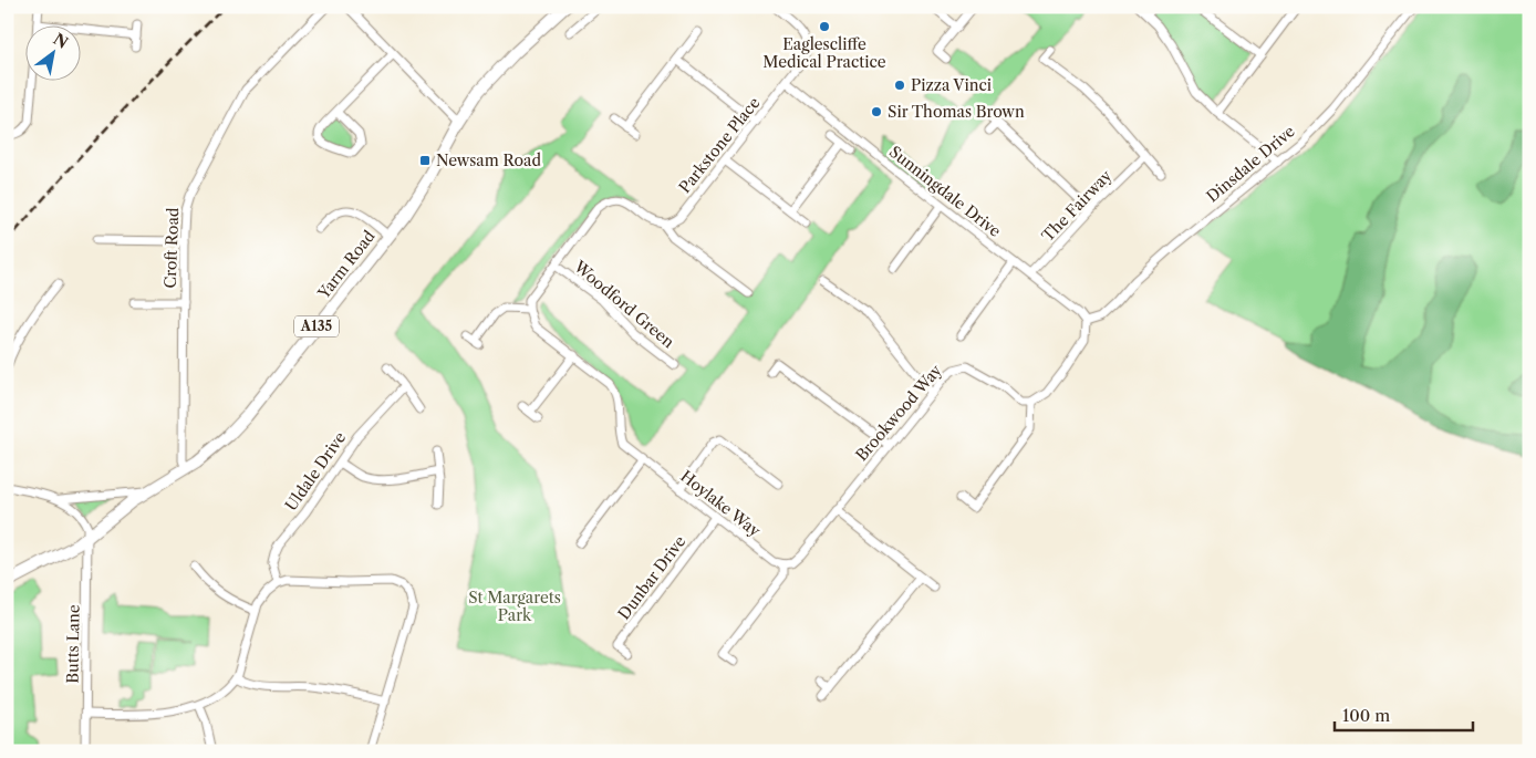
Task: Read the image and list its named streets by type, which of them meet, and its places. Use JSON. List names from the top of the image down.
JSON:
{
  "streets": {
    "main road": ["Yarm Road", "A135"],
    "street": [
      "Parkstone Place",
      "Dinsdale Drive",
      "Sunningdale Drive",
      "The Fairway",
      "Croft Road",
      "Woodford Green",
      "Brookwood Way",
      "Uldale Drive",
      "Hoylake Way",
      "Dunbar Drive",
      "Butts Lane"
    ]
  },
  "crossings": [
    ["Parkstone Place", "Sunningdale Drive"],
    ["Dinsdale Drive", "Sunningdale Drive"],
    ["Sunningdale Drive", "The Fairway"],
    ["Croft Road", "Yarm Road"],
    ["Yarm Road", "Butts Lane"],
    ["Brookwood Way", "Hoylake Way"],
    ["Hoylake Way", "Dunbar Drive"]
  ],
  "parks": ["St Margarets Park"],
  "places": {
    "other": ["Eaglescliffe Medical Practice", "Pizza Vinci", "Sir Thomas Brown"],
    "transit": ["Newsam Road"]
  },
  "scale_bar": "100 m",
  "north": "top right"
}
